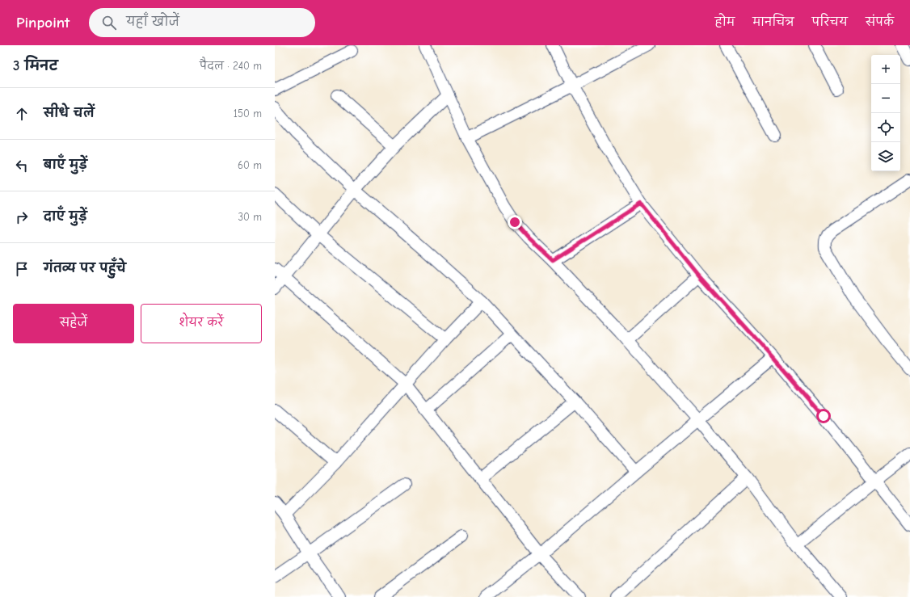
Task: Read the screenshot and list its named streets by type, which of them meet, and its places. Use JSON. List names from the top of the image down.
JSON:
{
  "page": {
    "header": "Pinpoint",
    "search": "यहाँ खोजें",
    "nav": [
      "होम",
      "मानचित्र",
      "परिचय",
      "संपर्क"
    ],
    "heading": ["3 मिनट", "पैदल · 240 m"],
    "map_buttons": ["+", "−"],
    "list": [
      ["सीधे चलें", "150 m"],
      ["बाएँ मुड़ें", "60 m"],
      ["दाएँ मुड़ें", "30 m"],
      "गंतव्य पर पहुँचे"
    ],
    "buttons": ["सहेजें", "शेयर करें"]
  }
}
